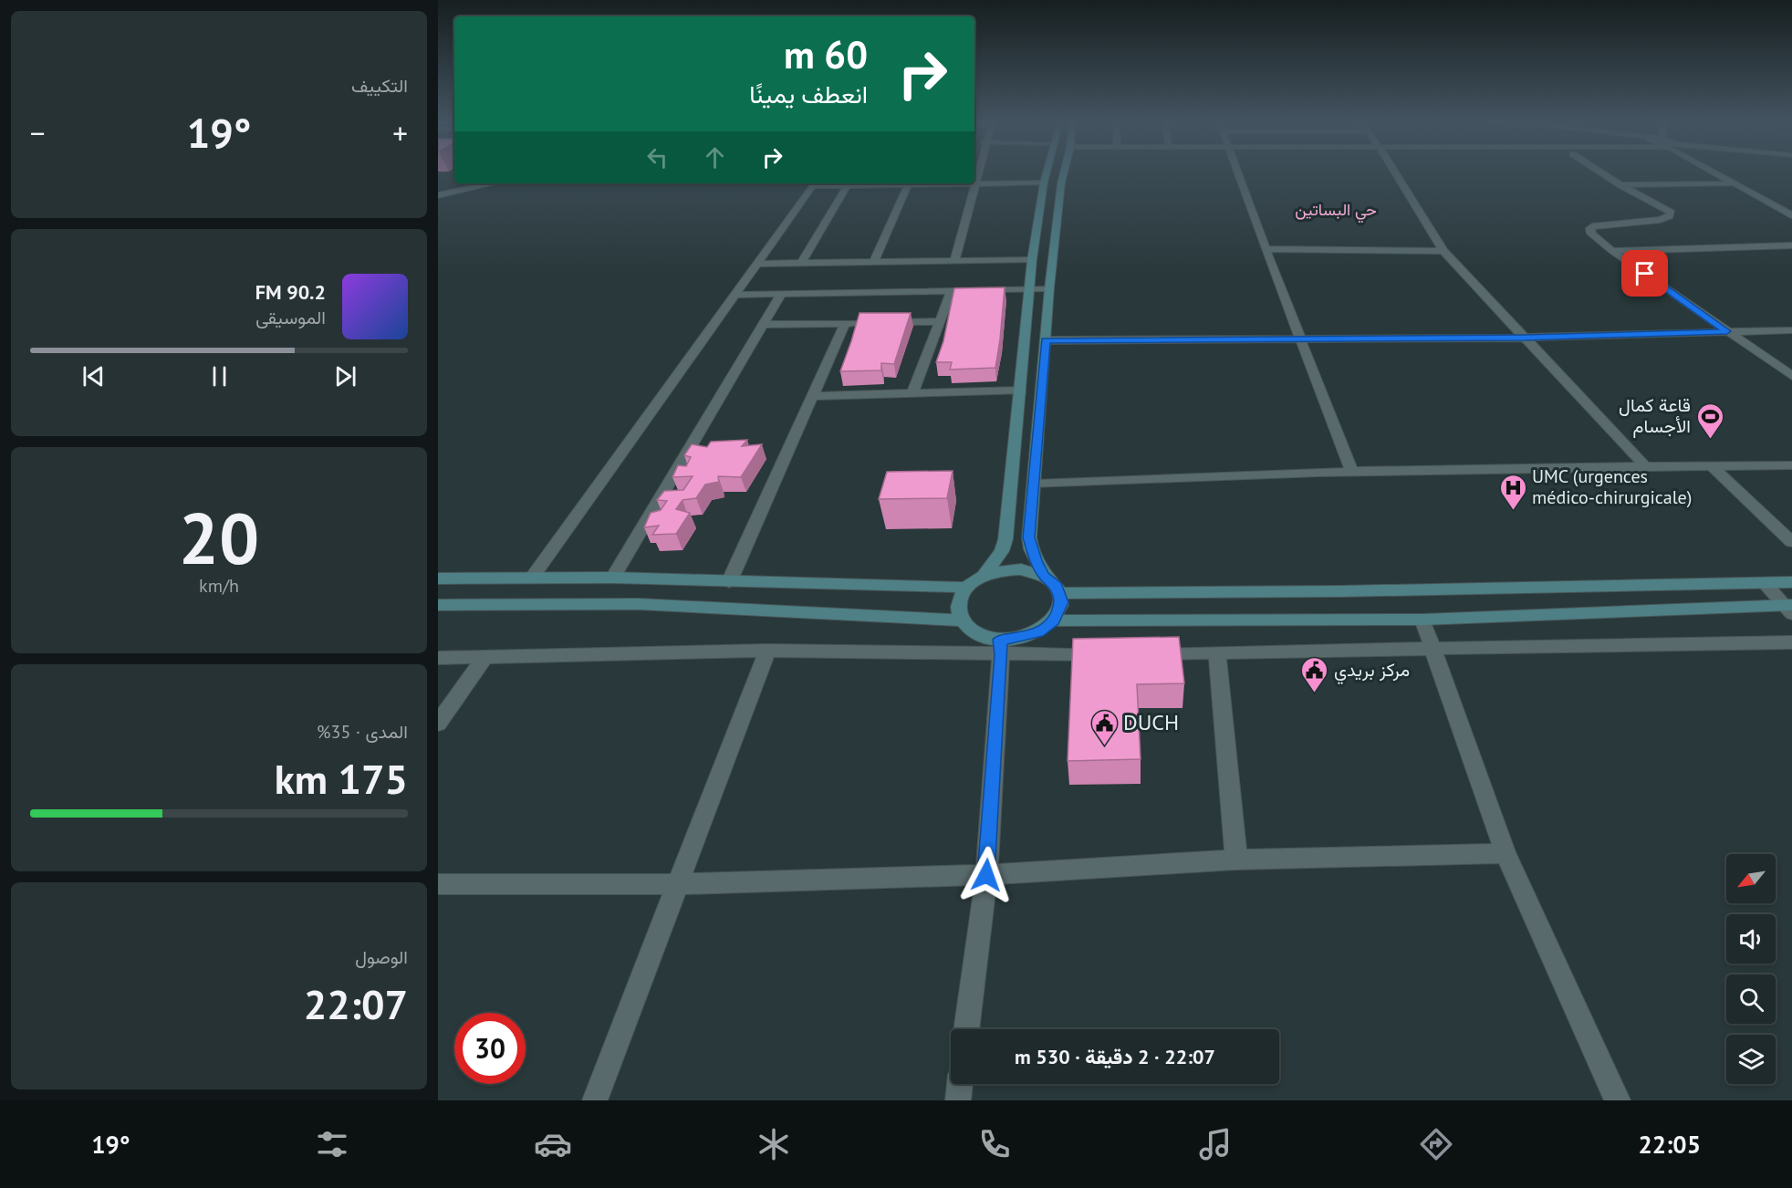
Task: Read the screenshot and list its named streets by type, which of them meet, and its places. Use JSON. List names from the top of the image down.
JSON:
{
  "districts": ["حي البساتين"],
  "places": {
    "sports": ["قاعة كمال الأجسام"],
    "hospital": ["UMC (urgences médico-chirurgicale)"],
    "public building": ["مركز بريدي", "DUCH"]
  },
  "north": "bottom left",
  "page": {
    "tile": [
      "التكييف",
      ["20", "km/h"],
      ["المدى · 35%", "175 km"],
      ["الوصول", "22:07"]
    ],
    "turn": ["60 m", "انعطف يمينًا"],
    "heat": ["−", "19°", "+"],
    "song": ["90.2 FM", "الموسيقى"],
    "limit": "30",
    "trip": "22:07 · 2 دقيقة · 530 m",
    "tabs": ["22:05", "19°"]
  }
}
